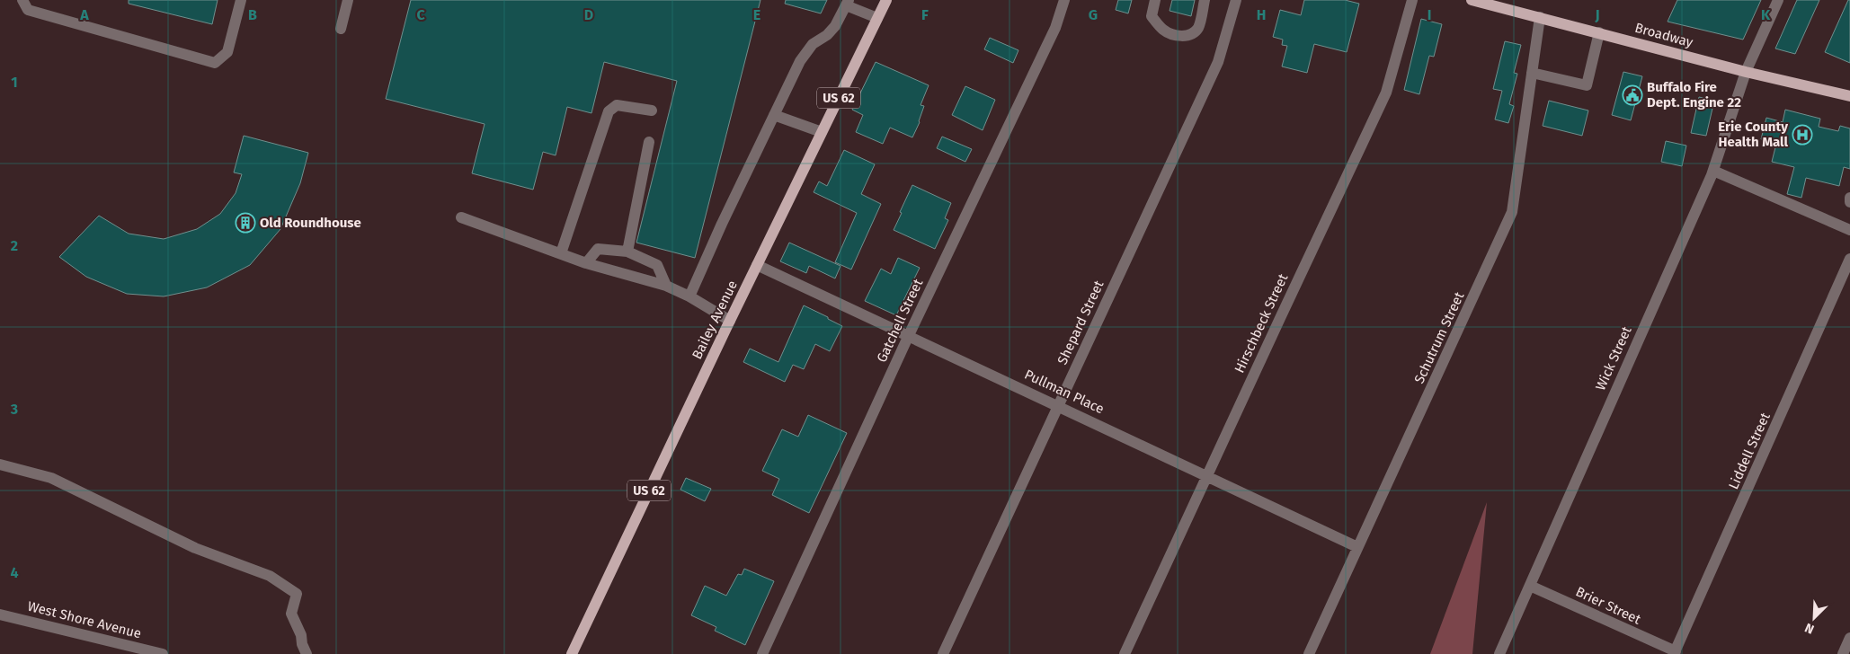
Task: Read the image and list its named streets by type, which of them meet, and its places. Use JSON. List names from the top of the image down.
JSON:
{
  "streets": {
    "main road": ["Broadway", "US 62", "Bailey Avenue"],
    "street": [
      "Gatchell Street",
      "Shepard Street",
      "Hirschbeck Street",
      "Schutrum Street",
      "Wick Street",
      "Pullman Place",
      "Liddell Street",
      "Brier Street",
      "West Shore Avenue"
    ]
  },
  "crossings": [
    ["Broadway", "Schutrum Street"],
    ["Broadway", "Wick Street"],
    ["Bailey Avenue", "Pullman Place"],
    ["Gatchell Street", "Pullman Place"],
    ["Shepard Street", "Pullman Place"],
    ["Hirschbeck Street", "Pullman Place"],
    ["Schutrum Street", "Pullman Place"],
    ["Wick Street", "Brier Street"],
    ["Liddell Street", "Brier Street"]
  ],
  "places": {
    "public building": ["Buffalo Fire Dept. Engine 22"],
    "hospital": ["Erie County Health Mall"],
    "building": ["Old Roundhouse"]
  },
  "north": "bottom left",
  "grid": {
    "columns": [
      "A",
      "B",
      "C",
      "D",
      "E",
      "F",
      "G",
      "H",
      "I",
      "J",
      "K"
    ],
    "rows": [
      "1",
      "2",
      "3",
      "4"
    ]
  }
}
